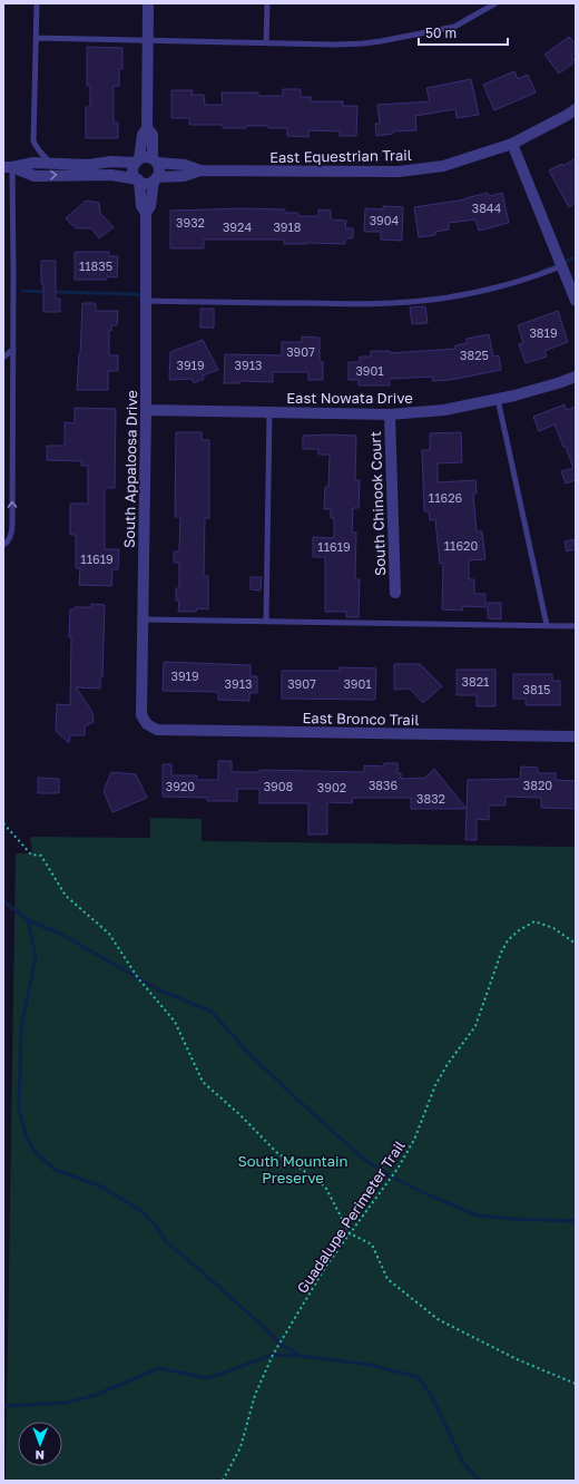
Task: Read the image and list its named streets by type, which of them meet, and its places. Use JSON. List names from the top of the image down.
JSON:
{
  "streets": {
    "street": [
      "East Equestrian Trail",
      "East Nowata Drive",
      "South Appaloosa Drive",
      "South Chinook Court",
      "East Bronco Trail"
    ],
    "path": ["Guadalupe Perimeter Trail"]
  },
  "crossings": [
    ["East Equestrian Trail", "South Appaloosa Drive"],
    ["East Nowata Drive", "South Appaloosa Drive"],
    ["East Nowata Drive", "South Chinook Court"],
    ["South Appaloosa Drive", "East Bronco Trail"]
  ],
  "parks": ["South Mountain Preserve"],
  "house_numbers": [
    "3844",
    "3904",
    "3932",
    "3924",
    "3918",
    "11835",
    "3819",
    "3907",
    "3825",
    "3919",
    "3913",
    "3901",
    "11626",
    "11620",
    "11619",
    "11619",
    "3919",
    "3821",
    "3913",
    "3907",
    "3901",
    "3815",
    "3836",
    "3820",
    "3920",
    "3908",
    "3902",
    "3832"
  ],
  "scale_bar": "50 m",
  "north": "bottom"
}
